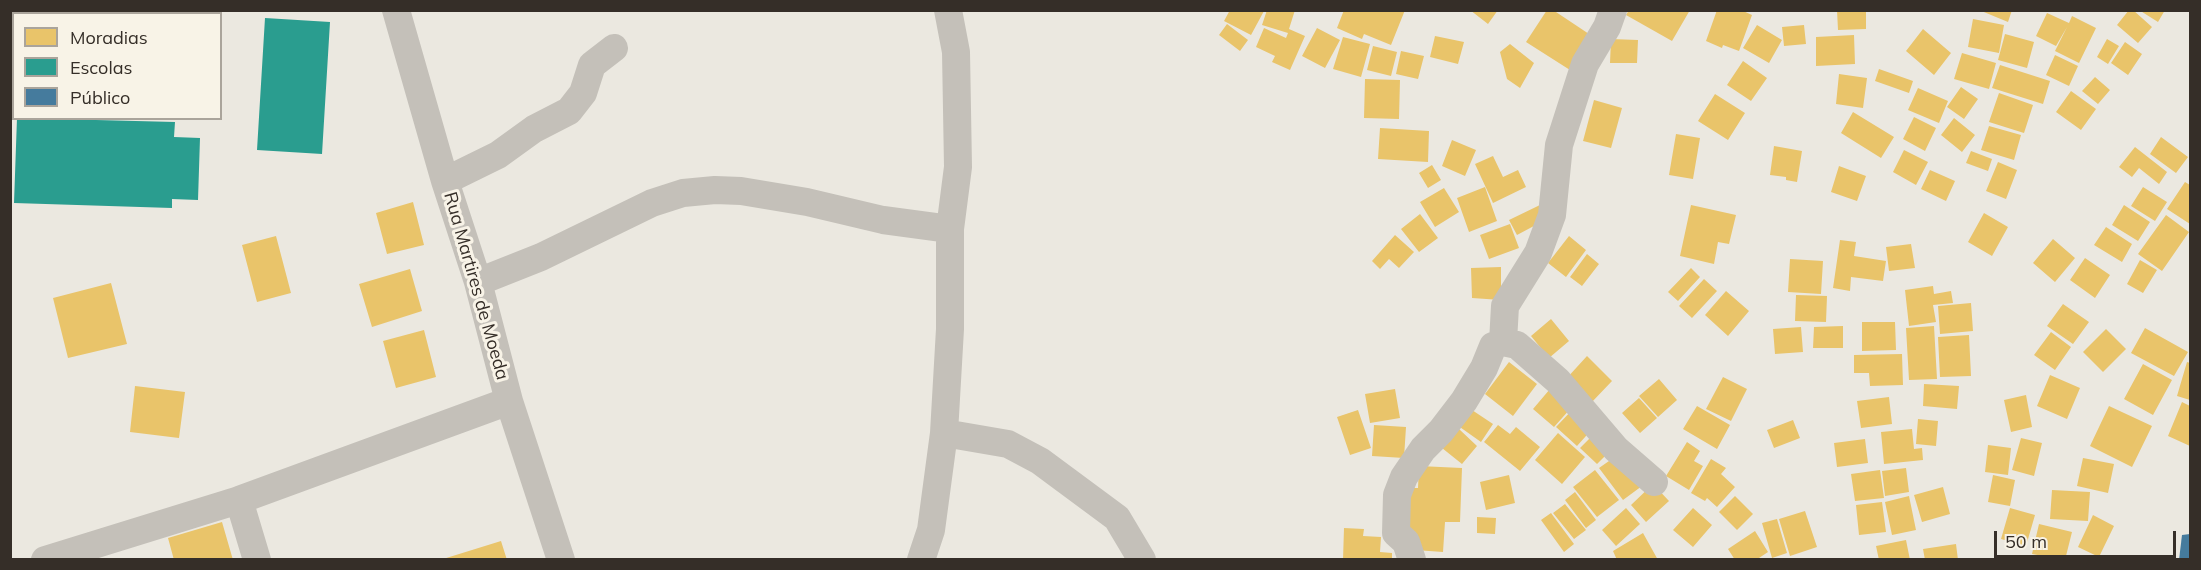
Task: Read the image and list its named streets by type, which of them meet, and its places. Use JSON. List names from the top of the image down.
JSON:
{
  "streets": {
    "street": ["Rua Martires de Moeda"]
  },
  "legend": ["Moradias", "Escolas", "Público"],
  "scale_bar": "50 m"
}
